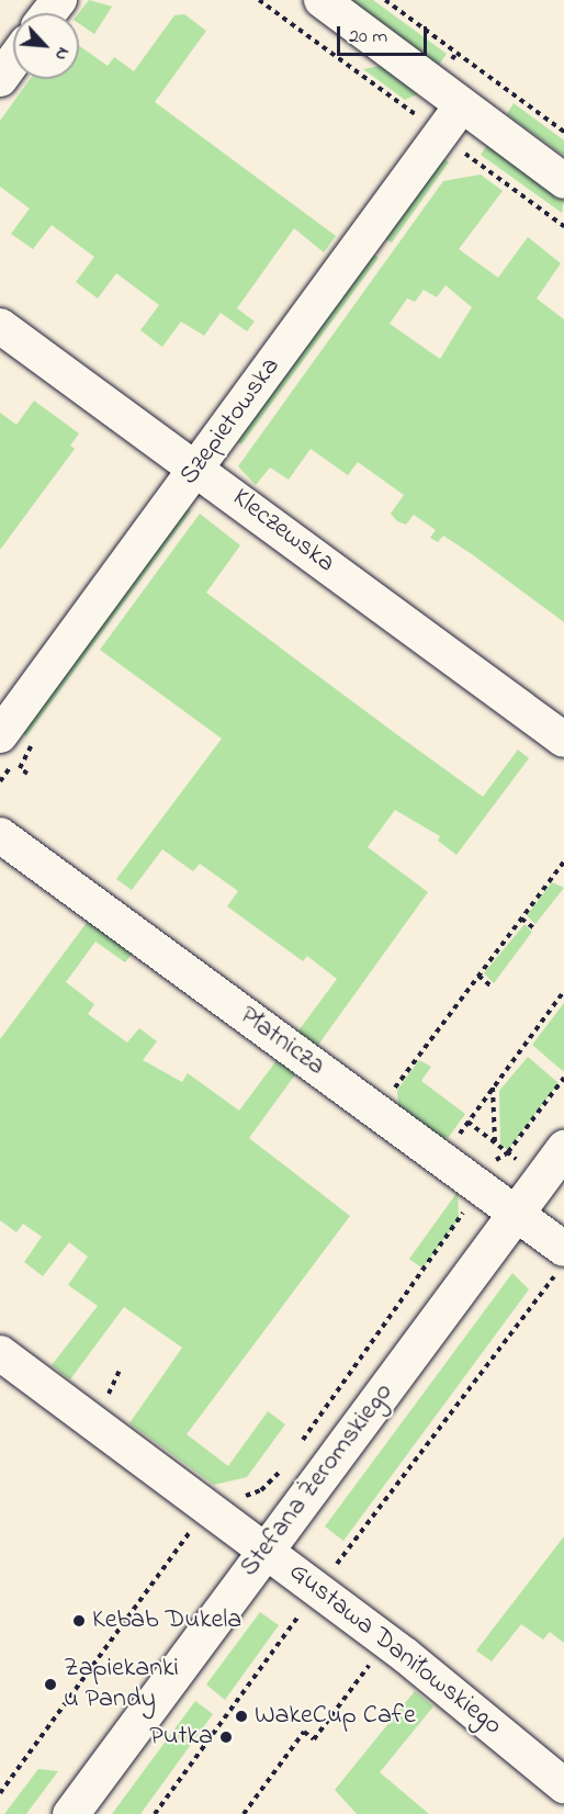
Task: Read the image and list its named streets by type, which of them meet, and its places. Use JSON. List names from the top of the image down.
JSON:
{
  "streets": {
    "main road": ["Stefana Żeromskiego"],
    "street": [
      "Szepietowska",
      "Kleczewska",
      "Płatnicza",
      "Gustawa Daniłowskiego"
    ]
  },
  "crossings": [
    ["Szepietowska", "Kleczewska"],
    ["Płatnicza", "Stefana Żeromskiego"],
    ["Stefana Żeromskiego", "Gustawa Daniłowskiego"]
  ],
  "places": [
    "Kebab Dukela",
    "Zapiekanki u Pandy",
    "WakeCup Cafe",
    "Putka"
  ],
  "scale_bar": "20 m",
  "north": "bottom right"
}
